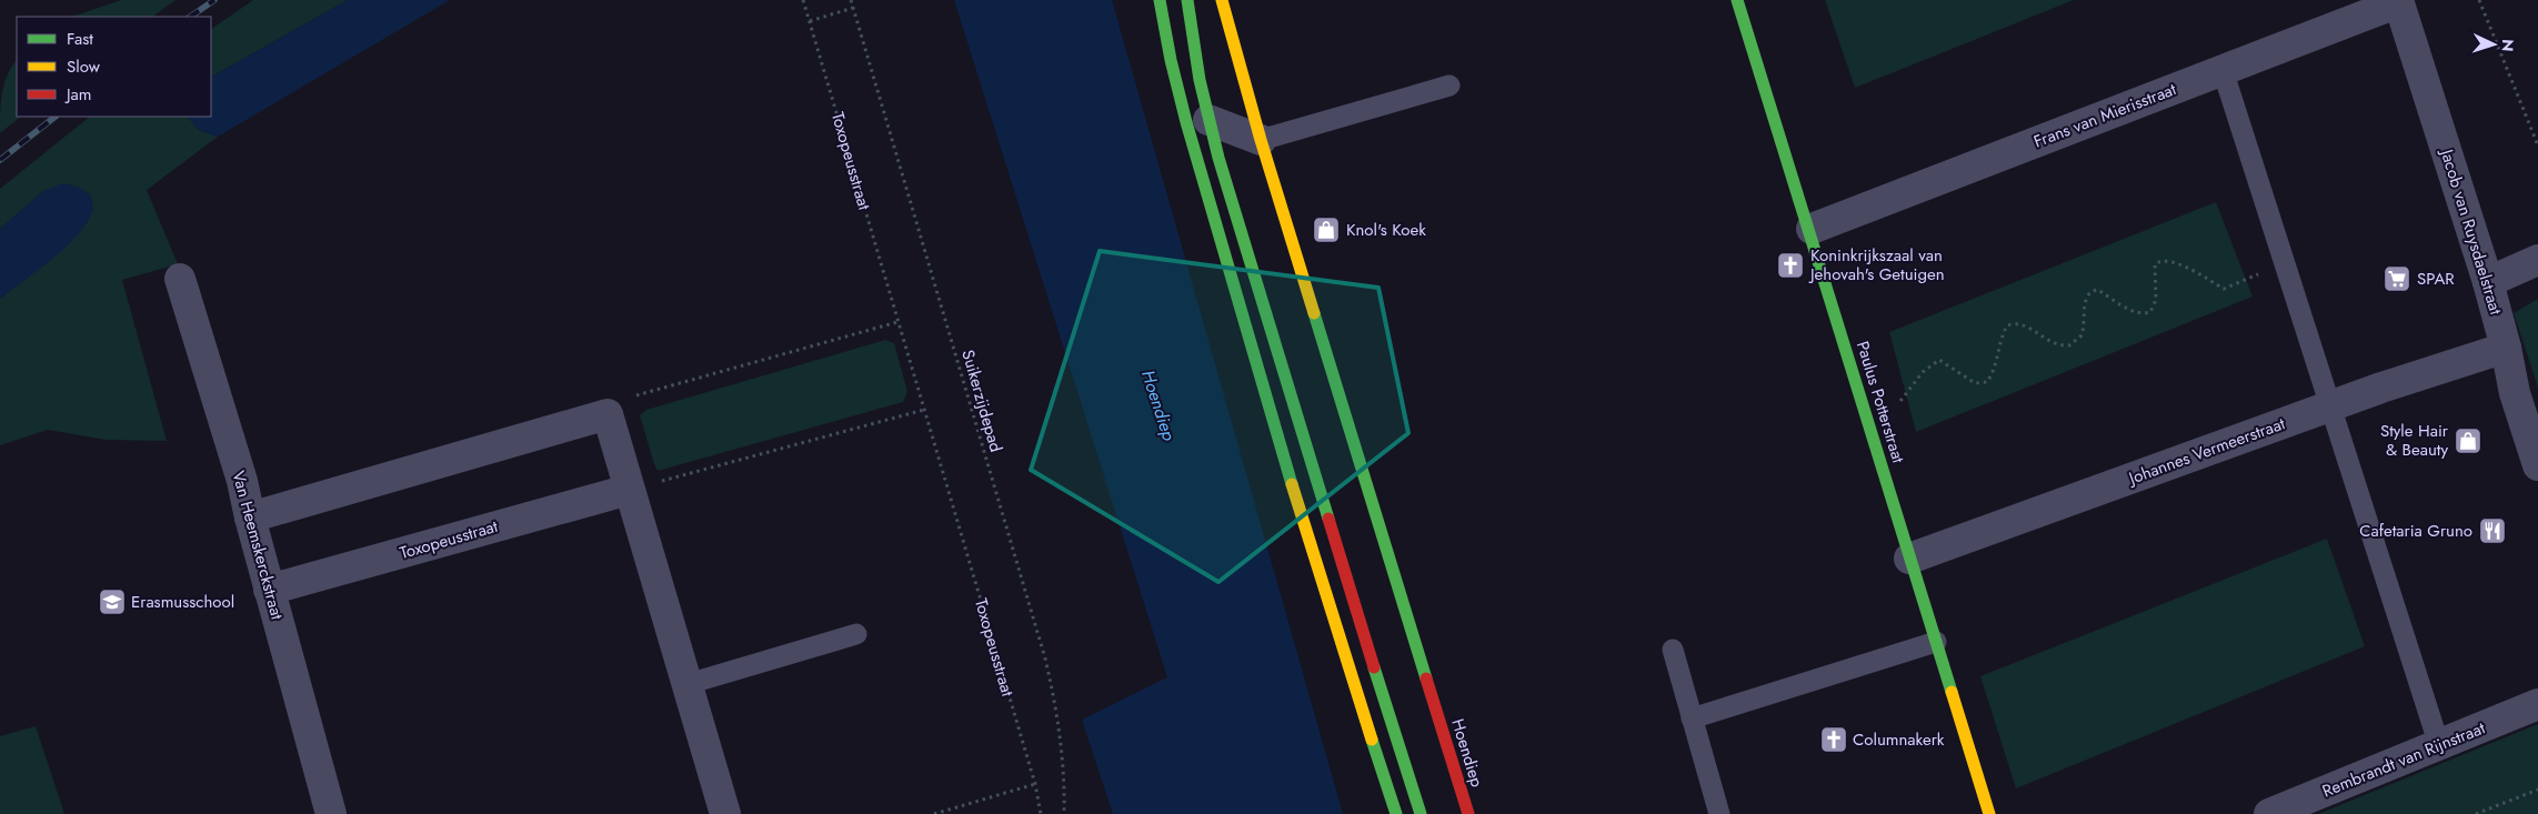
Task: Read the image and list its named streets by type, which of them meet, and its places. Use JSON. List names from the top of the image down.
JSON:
{
  "streets": {
    "street": [
      "Frans van Mierisstraat",
      "Toxopeusstraat",
      "Jacob van Ruysdaelstraat",
      "Paulus Potterstraat",
      "Johannes Vermeerstraat",
      "Van Heemskerckstraat",
      "Hoendiep",
      "Rembrandt van Rijnstraat"
    ],
    "path": ["Suikerzijdepad"]
  },
  "crossings": [
    ["Frans van Mierisstraat", "Jacob van Ruysdaelstraat"],
    ["Frans van Mierisstraat", "Paulus Potterstraat"],
    ["Toxopeusstraat", "Van Heemskerckstraat"],
    ["Jacob van Ruysdaelstraat", "Johannes Vermeerstraat"],
    ["Paulus Potterstraat", "Johannes Vermeerstraat"]
  ],
  "water": ["Hoendiep"],
  "places": {
    "shop": ["Knol's Koek", "Style Hair & Beauty"],
    "church": ["Koninkrijkszaal van Jehovah's Getuigen", "Columnakerk"],
    "supermarket": ["SPAR"],
    "restaurant": ["Cafetaria Gruno"],
    "school or university": ["Erasmusschool"]
  },
  "legend": ["Fast", "Slow", "Jam"],
  "north": "right"
}
